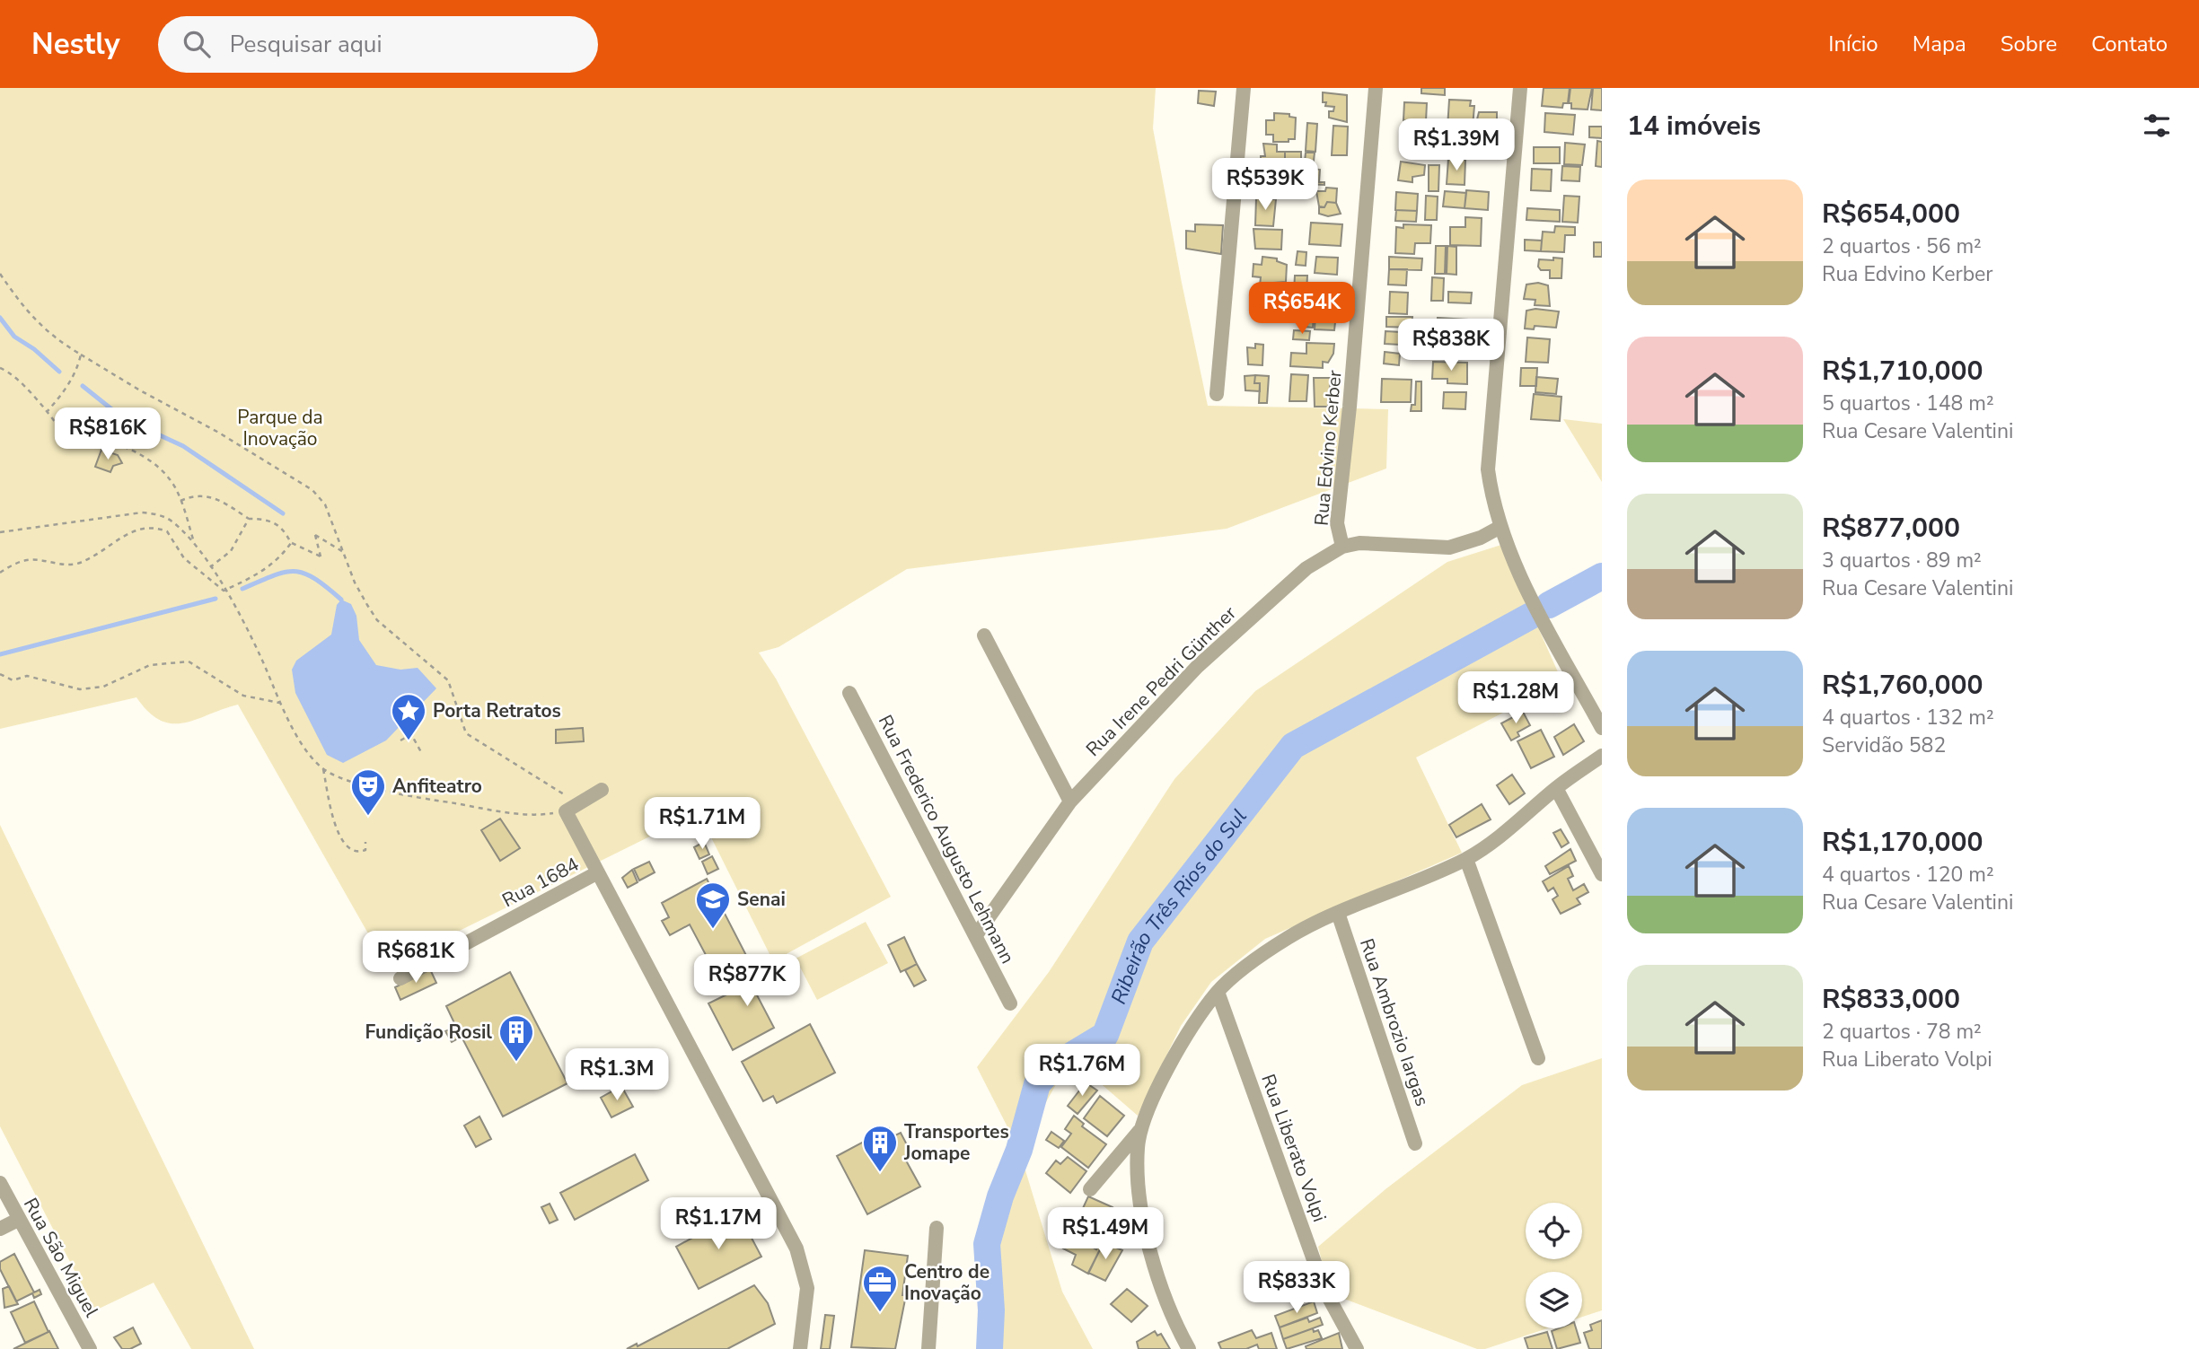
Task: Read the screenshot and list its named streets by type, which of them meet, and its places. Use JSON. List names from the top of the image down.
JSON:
{
  "streets": {
    "street": [
      "Rua Edvino Kerber",
      "Rua Irene Pedri Günther",
      "Rua Frederico Augusto Lehmann",
      "Rua 1684",
      "Rua Ambrozio Iargas",
      "Rua Liberato Volpi",
      "Rua São Miguel"
    ]
  },
  "crossings": [
    ["Rua Edvino Kerber", "Rua Irene Pedri Günther"],
    ["Rua Irene Pedri Günther", "Rua Frederico Augusto Lehmann"]
  ],
  "water": ["Ribeirão Três Rios do Sul"],
  "parks": ["Parque da Inovação"],
  "places": {
    "place": ["Porta Retratos"],
    "theatre": ["Anfiteatro"],
    "school or university": ["Senai"],
    "building": ["Fundição Rosil", "Transportes Jomape"],
    "office": ["Centro de Inovação"]
  },
  "page": {
    "header": "Nestly",
    "search": "Pesquisar aqui",
    "nav": [
      "Início",
      "Mapa",
      "Sobre",
      "Contato"
    ],
    "heading": "14 imóveis",
    "price": [
      "R$1.39M",
      "R$539K",
      "R$654K",
      "R$838K",
      "R$816K",
      "R$1.28M",
      "R$1.71M",
      "R$681K",
      "R$877K",
      "R$1.76M",
      "R$1.3M",
      "R$1.17M",
      "R$1.49M",
      "R$833K"
    ],
    "list": [
      {
        "name": "R$654,000",
        "note": "2 quartos · 56 m² · Rua Edvino Kerber"
      },
      {
        "name": "R$1,710,000",
        "note": "5 quartos · 148 m² · Rua Cesare Valentini"
      },
      {
        "name": "R$877,000",
        "note": "3 quartos · 89 m² · Rua Cesare Valentini"
      },
      {
        "name": "R$1,760,000",
        "note": "4 quartos · 132 m² · Servidão 582"
      },
      {
        "name": "R$1,170,000",
        "note": "4 quartos · 120 m² · Rua Cesare Valentini"
      },
      {
        "name": "R$833,000",
        "note": "2 quartos · 78 m² · Rua Liberato Volpi"
      }
    ]
  }
}
